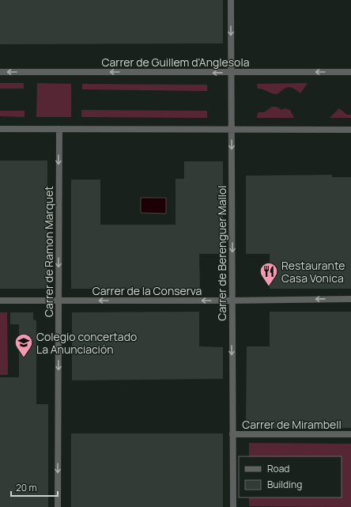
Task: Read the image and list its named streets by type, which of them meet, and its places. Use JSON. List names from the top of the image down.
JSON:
{
  "streets": {
    "street": [
      "Carrer de Guillem d'Anglesola",
      "Carrer de Ramon Marquet",
      "Carrer de Berenguer Mallol",
      "Carrer de la Conserva",
      "Carrer de Mirambell"
    ]
  },
  "crossings": [
    ["Carrer de Guillem d'Anglesola", "Carrer de Berenguer Mallol"],
    ["Carrer de Ramon Marquet", "Carrer de la Conserva"],
    ["Carrer de Berenguer Mallol", "Carrer de la Conserva"],
    ["Carrer de Berenguer Mallol", "Carrer de Mirambell"]
  ],
  "one_way": [
    "Carrer de Guillem d'Anglesola",
    "Carrer de Ramon Marquet",
    "Carrer de Berenguer Mallol",
    "Carrer de la Conserva"
  ],
  "places": {
    "restaurant": ["Restaurante Casa Vonica"],
    "school or university": ["Colegio concertado La Anunciación"]
  },
  "legend": ["Road", "Building"],
  "scale_bar": "20 m"
}
